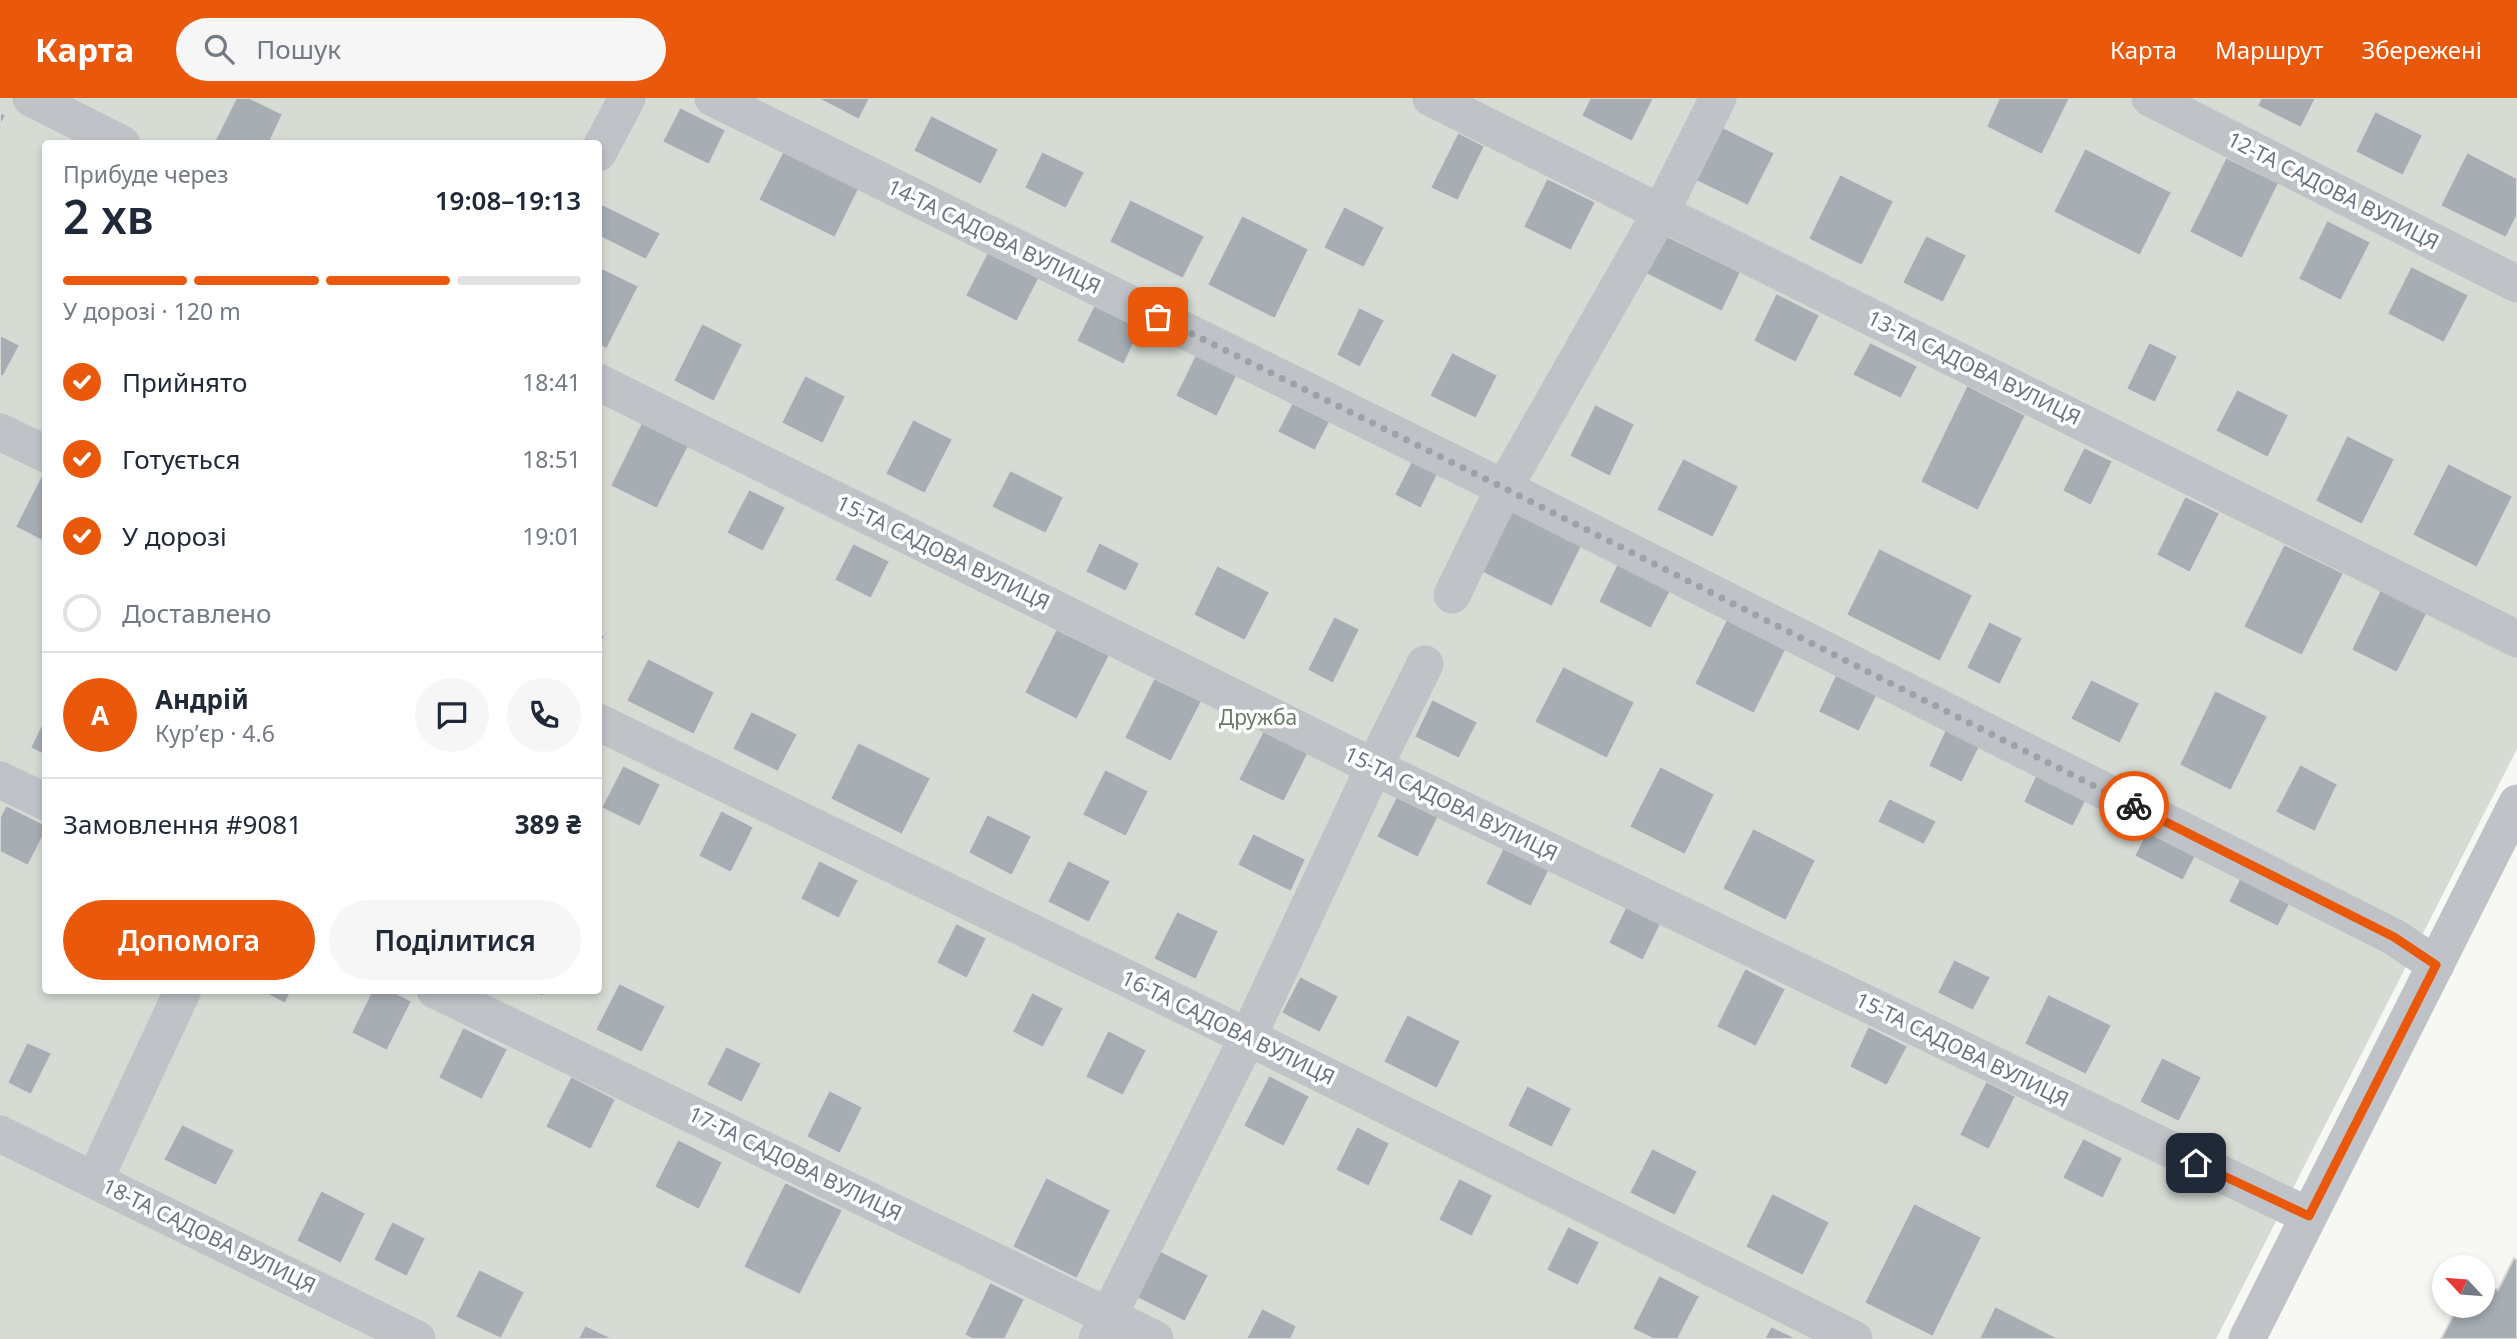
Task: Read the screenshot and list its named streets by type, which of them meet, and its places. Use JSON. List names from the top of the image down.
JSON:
{
  "streets": {
    "street": [
      "12-ТА САДОВА ВУЛИЦЯ",
      "14-ТА САДОВА ВУЛИЦЯ",
      "13-ТА САДОВА ВУЛИЦЯ",
      "15-ТА САДОВА ВУЛИЦЯ",
      "16-ТА САДОВА ВУЛИЦЯ",
      "17-ТА САДОВА ВУЛИЦЯ",
      "18-ТА САДОВА ВУЛИЦЯ"
    ]
  },
  "parks": ["Дружба"],
  "north": "top left",
  "page": {
    "header": "Карта",
    "search": "Пошук",
    "nav": ["Карта", "Маршрут", "Збережені"],
    "heading": ["2 хв", "Прибуде через", "19:08–19:13"],
    "panel": [
      "Андрій",
      "Кур’єр · 4.6",
      "Замовлення #9081",
      "389 ₴"
    ],
    "bar": "У дорозі · 120 m",
    "list": [
      ["Прийнято", "18:41"],
      ["Готується", "18:51"],
      ["У дорозі", "19:01"],
      "Доставлено"
    ],
    "round": "А",
    "buttons": ["Допомога", "Поділитися"]
  }
}
